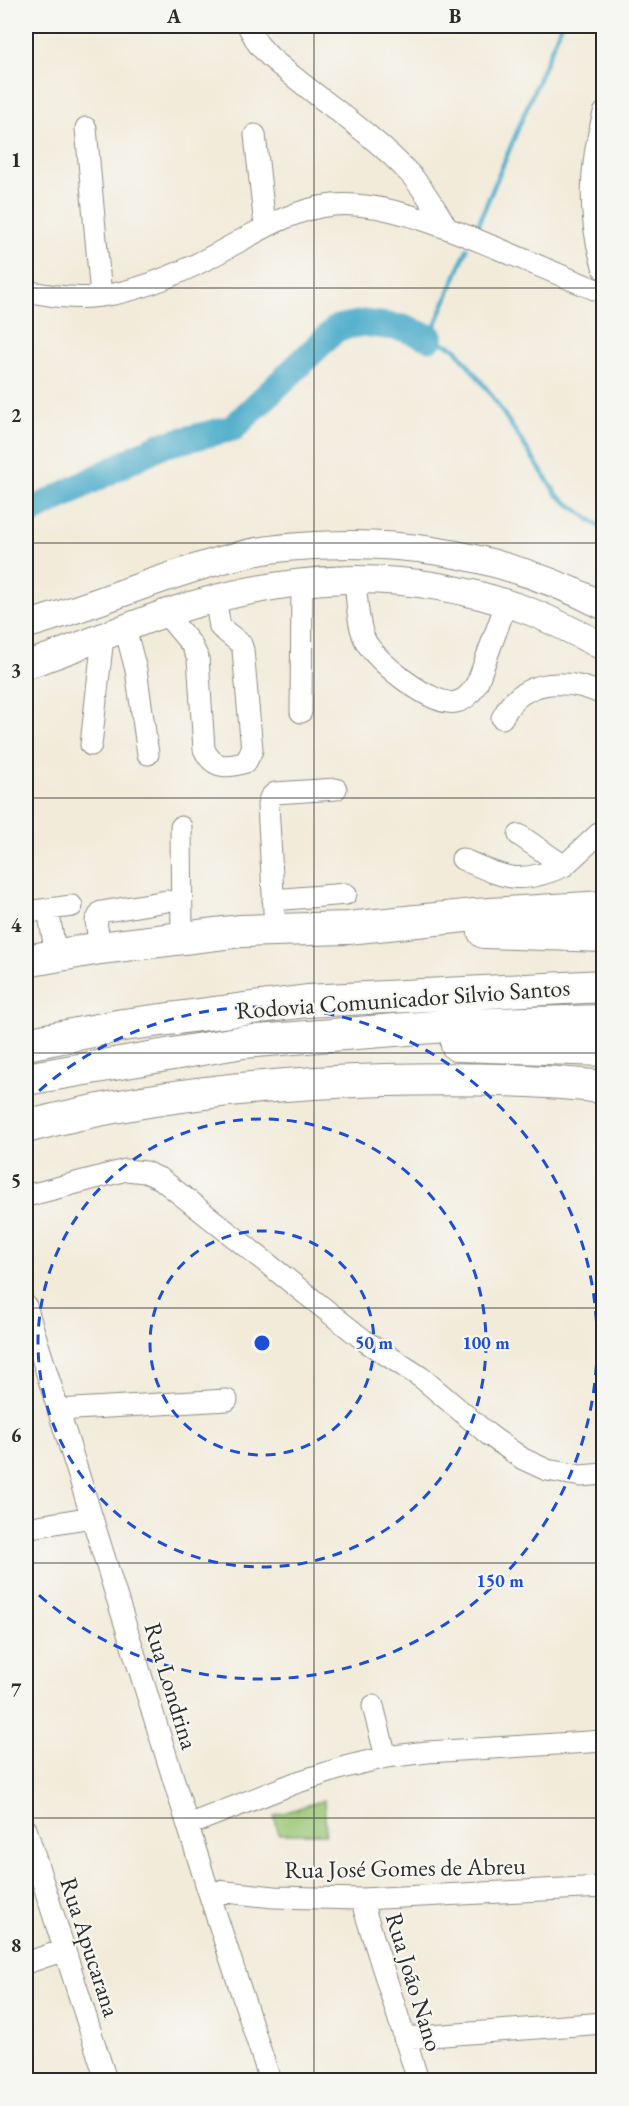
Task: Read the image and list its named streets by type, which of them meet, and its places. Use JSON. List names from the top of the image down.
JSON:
{
  "streets": {
    "highway": ["Rodovia Comunicador Silvio Santos"],
    "street": [
      "Rua Londrina",
      "Rua José Gomes de Abreu",
      "Rua Apucarana",
      "Rua João Nano"
    ]
  },
  "crossings": [
    ["Rua Londrina", "Rua José Gomes de Abreu"],
    ["Rua José Gomes de Abreu", "Rua João Nano"]
  ],
  "grid": {
    "columns": ["A", "B"],
    "rows": [
      "1",
      "2",
      "3",
      "4",
      "5",
      "6",
      "7",
      "8"
    ]
  },
  "rings": ["50 m", "100 m", "150 m"]
}
